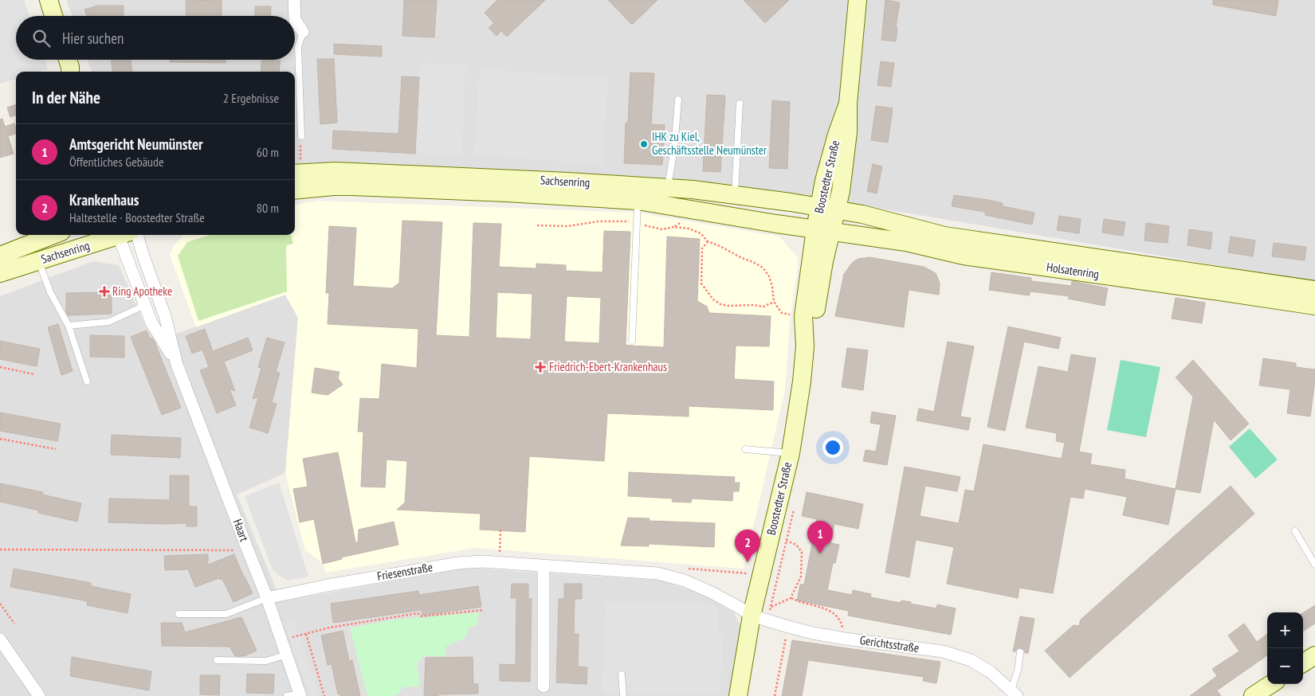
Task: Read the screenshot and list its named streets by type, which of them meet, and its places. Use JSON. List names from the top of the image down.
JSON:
{
  "streets": {
    "main road": ["Boostedter Straße", "Sachsenring", "Holsatenring"],
    "street": ["Haart", "Friesenstraße", "Gerichtsstraße"]
  },
  "crossings": [
    ["Boostedter Straße", "Sachsenring"],
    ["Boostedter Straße", "Holsatenring"],
    ["Boostedter Straße", "Friesenstraße"],
    ["Boostedter Straße", "Gerichtsstraße"],
    ["Sachsenring", "Holsatenring"],
    ["Haart", "Friesenstraße"],
    ["Friesenstraße", "Gerichtsstraße"]
  ],
  "places": {
    "other": ["IHK zu Kiel, Geschäftsstelle Neumünster"],
    "health": ["Ring Apotheke", "Friedrich-Ebert-Krankenhaus"]
  },
  "page": {
    "search": "Hier suchen",
    "heading": ["In der Nähe", "2 Ergebnisse"],
    "list": [
      {
        "mark": "1",
        "name": "Amtsgericht Neumünster",
        "note": "Öffentliches Gebäude",
        "value": "60 m"
      },
      {
        "mark": "2",
        "name": "Krankenhaus",
        "note": "Haltestelle · Boostedter Straße",
        "value": "80 m"
      }
    ],
    "pins": ["1", "2"],
    "map_buttons": ["+", "−"]
  }
}
